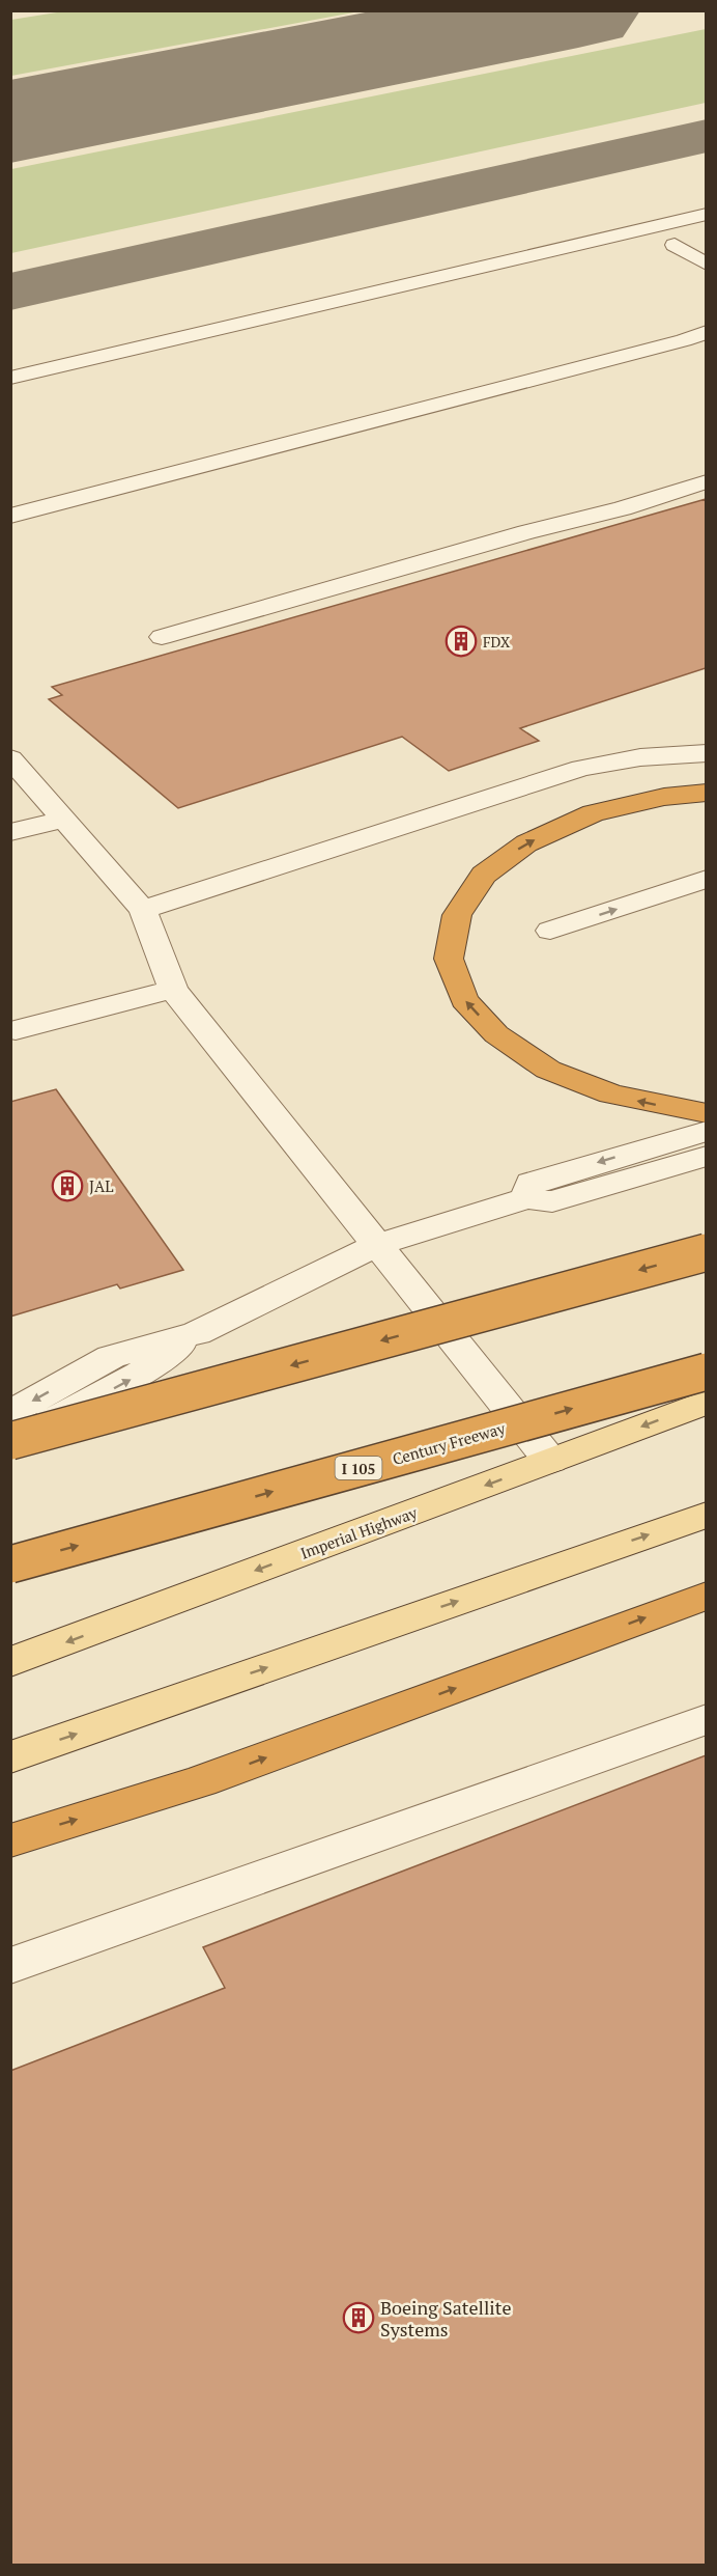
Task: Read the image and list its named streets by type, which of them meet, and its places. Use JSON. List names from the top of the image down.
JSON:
{
  "streets": {
    "highway": ["Century Freeway", "I 105"],
    "main road": ["Imperial Highway"]
  },
  "places": {
    "building": ["FDX", "JAL", "Boeing Satellite Systems"]
  }
}
